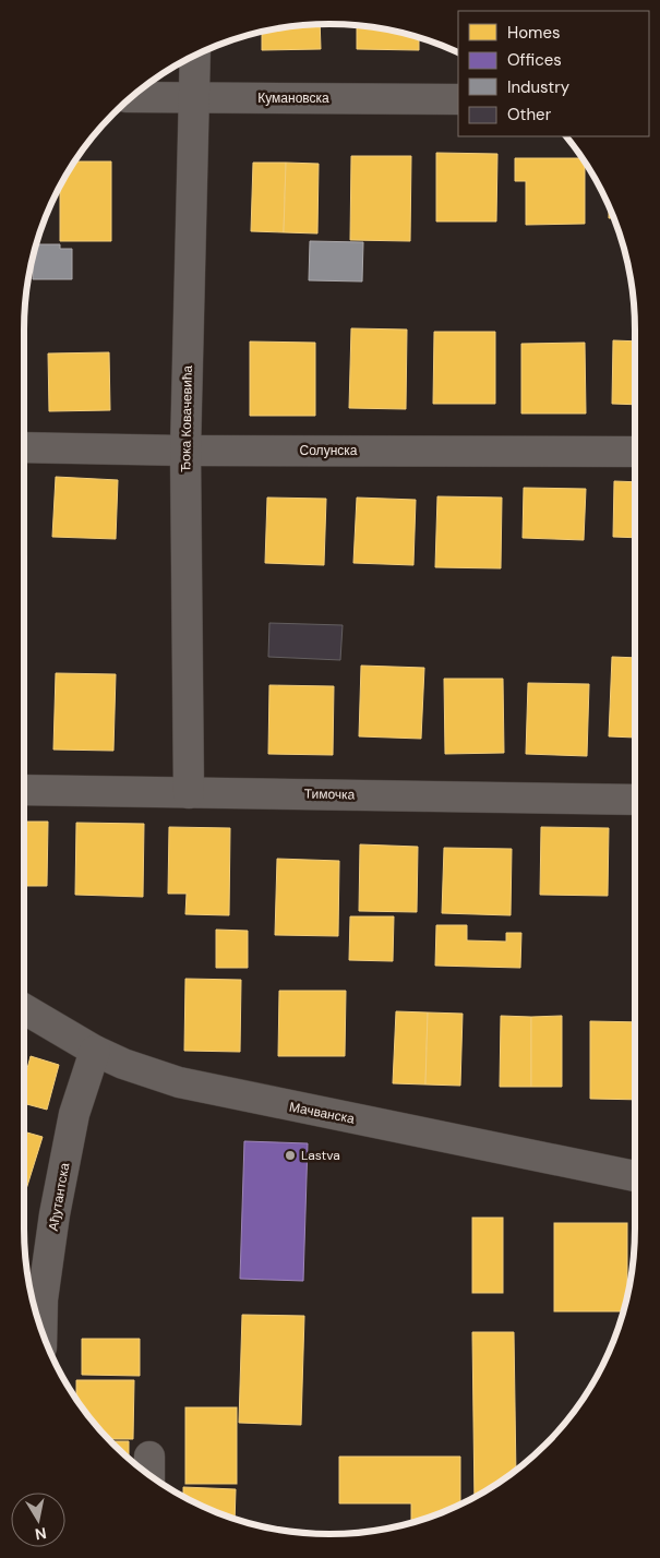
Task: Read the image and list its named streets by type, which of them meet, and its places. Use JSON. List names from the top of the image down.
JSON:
{
  "streets": {
    "street": [
      "Кумановска",
      "Ђока Ковачевића",
      "Солунска",
      "Тимочка",
      "Мачванска",
      "Ађутантска"
    ]
  },
  "crossings": [
    ["Кумановска", "Ђока Ковачевића"],
    ["Ђока Ковачевића", "Солунска"],
    ["Ђока Ковачевића", "Тимочка"],
    ["Мачванска", "Ађутантска"]
  ],
  "places": ["Lastva"],
  "legend": [
    "Homes",
    "Offices",
    "Industry",
    "Other"
  ],
  "north": "bottom"
}
